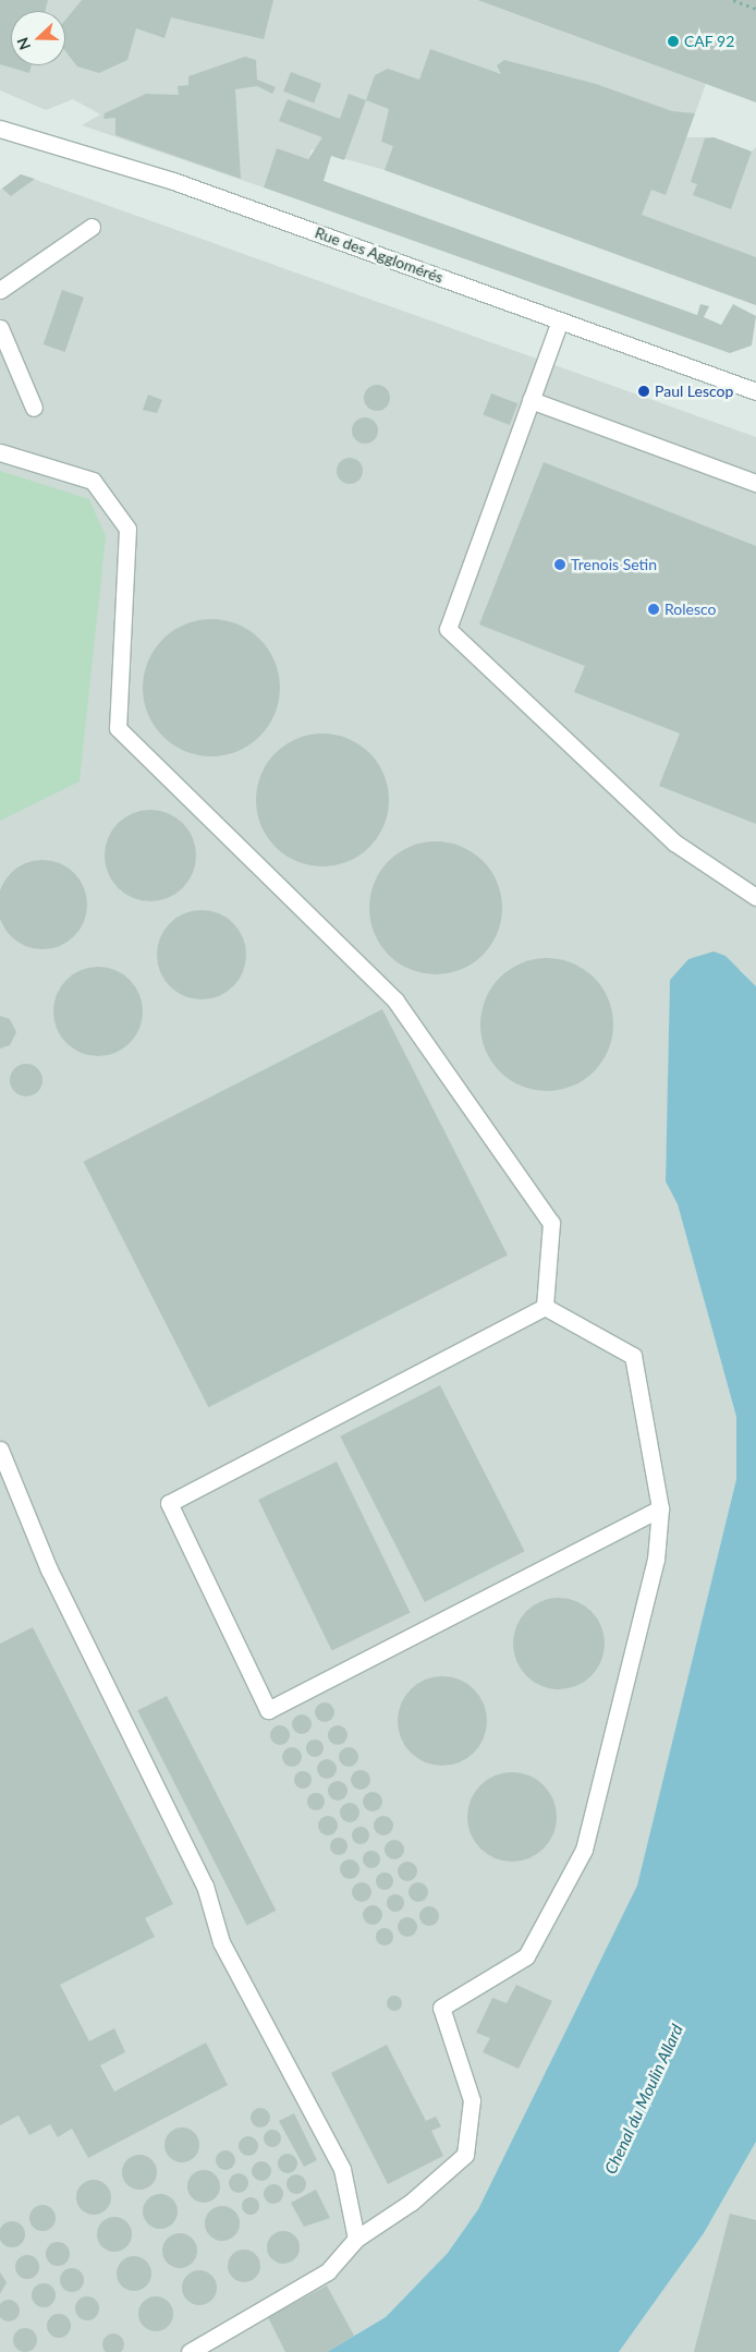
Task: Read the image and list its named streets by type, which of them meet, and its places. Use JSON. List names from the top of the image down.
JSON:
{
  "streets": {
    "street": ["Rue des Agglomérés"]
  },
  "water": ["Chenal du Moulin Allard"],
  "places": [
    "CAF 92",
    "Paul Lescop",
    "Trenois Setin",
    "Rolesco"
  ],
  "north": "left"
}
